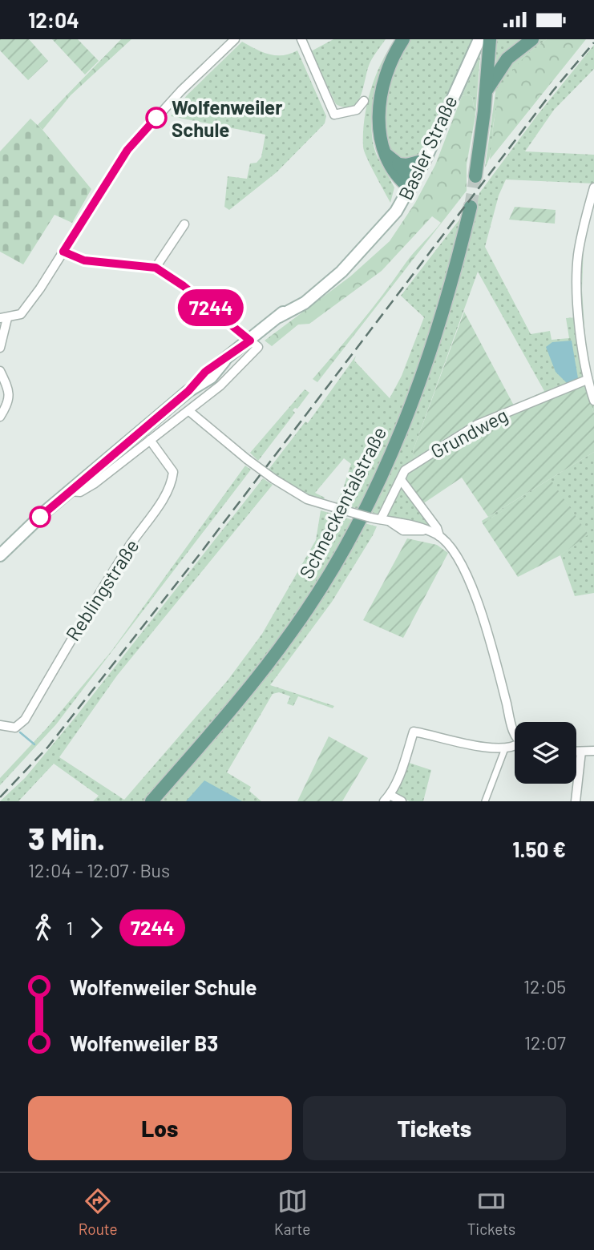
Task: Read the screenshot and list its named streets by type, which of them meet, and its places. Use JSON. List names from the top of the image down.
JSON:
{
  "streets": {
    "main road": ["Basler Straße", "Schneckentalstraße"],
    "street": ["Grundweg", "Reblingstraße"]
  },
  "places": ["Wolfenweiler Schule"],
  "lines": ["bus line 7244"],
  "page": {
    "status": "12:04",
    "on_map": "7244",
    "heading": ["3 Min.", "12:04 – 12:07 · Bus", "1.50 €"],
    "legs": ["1", "7244"],
    "list": [
      {
        "name": "Wolfenweiler Schule",
        "value": "12:05"
      },
      {
        "name": "Wolfenweiler B3",
        "value": "12:07"
      }
    ],
    "buttons": ["Los", "Tickets"],
    "tabs": ["Route", "Karte", "Tickets"]
  }
}
